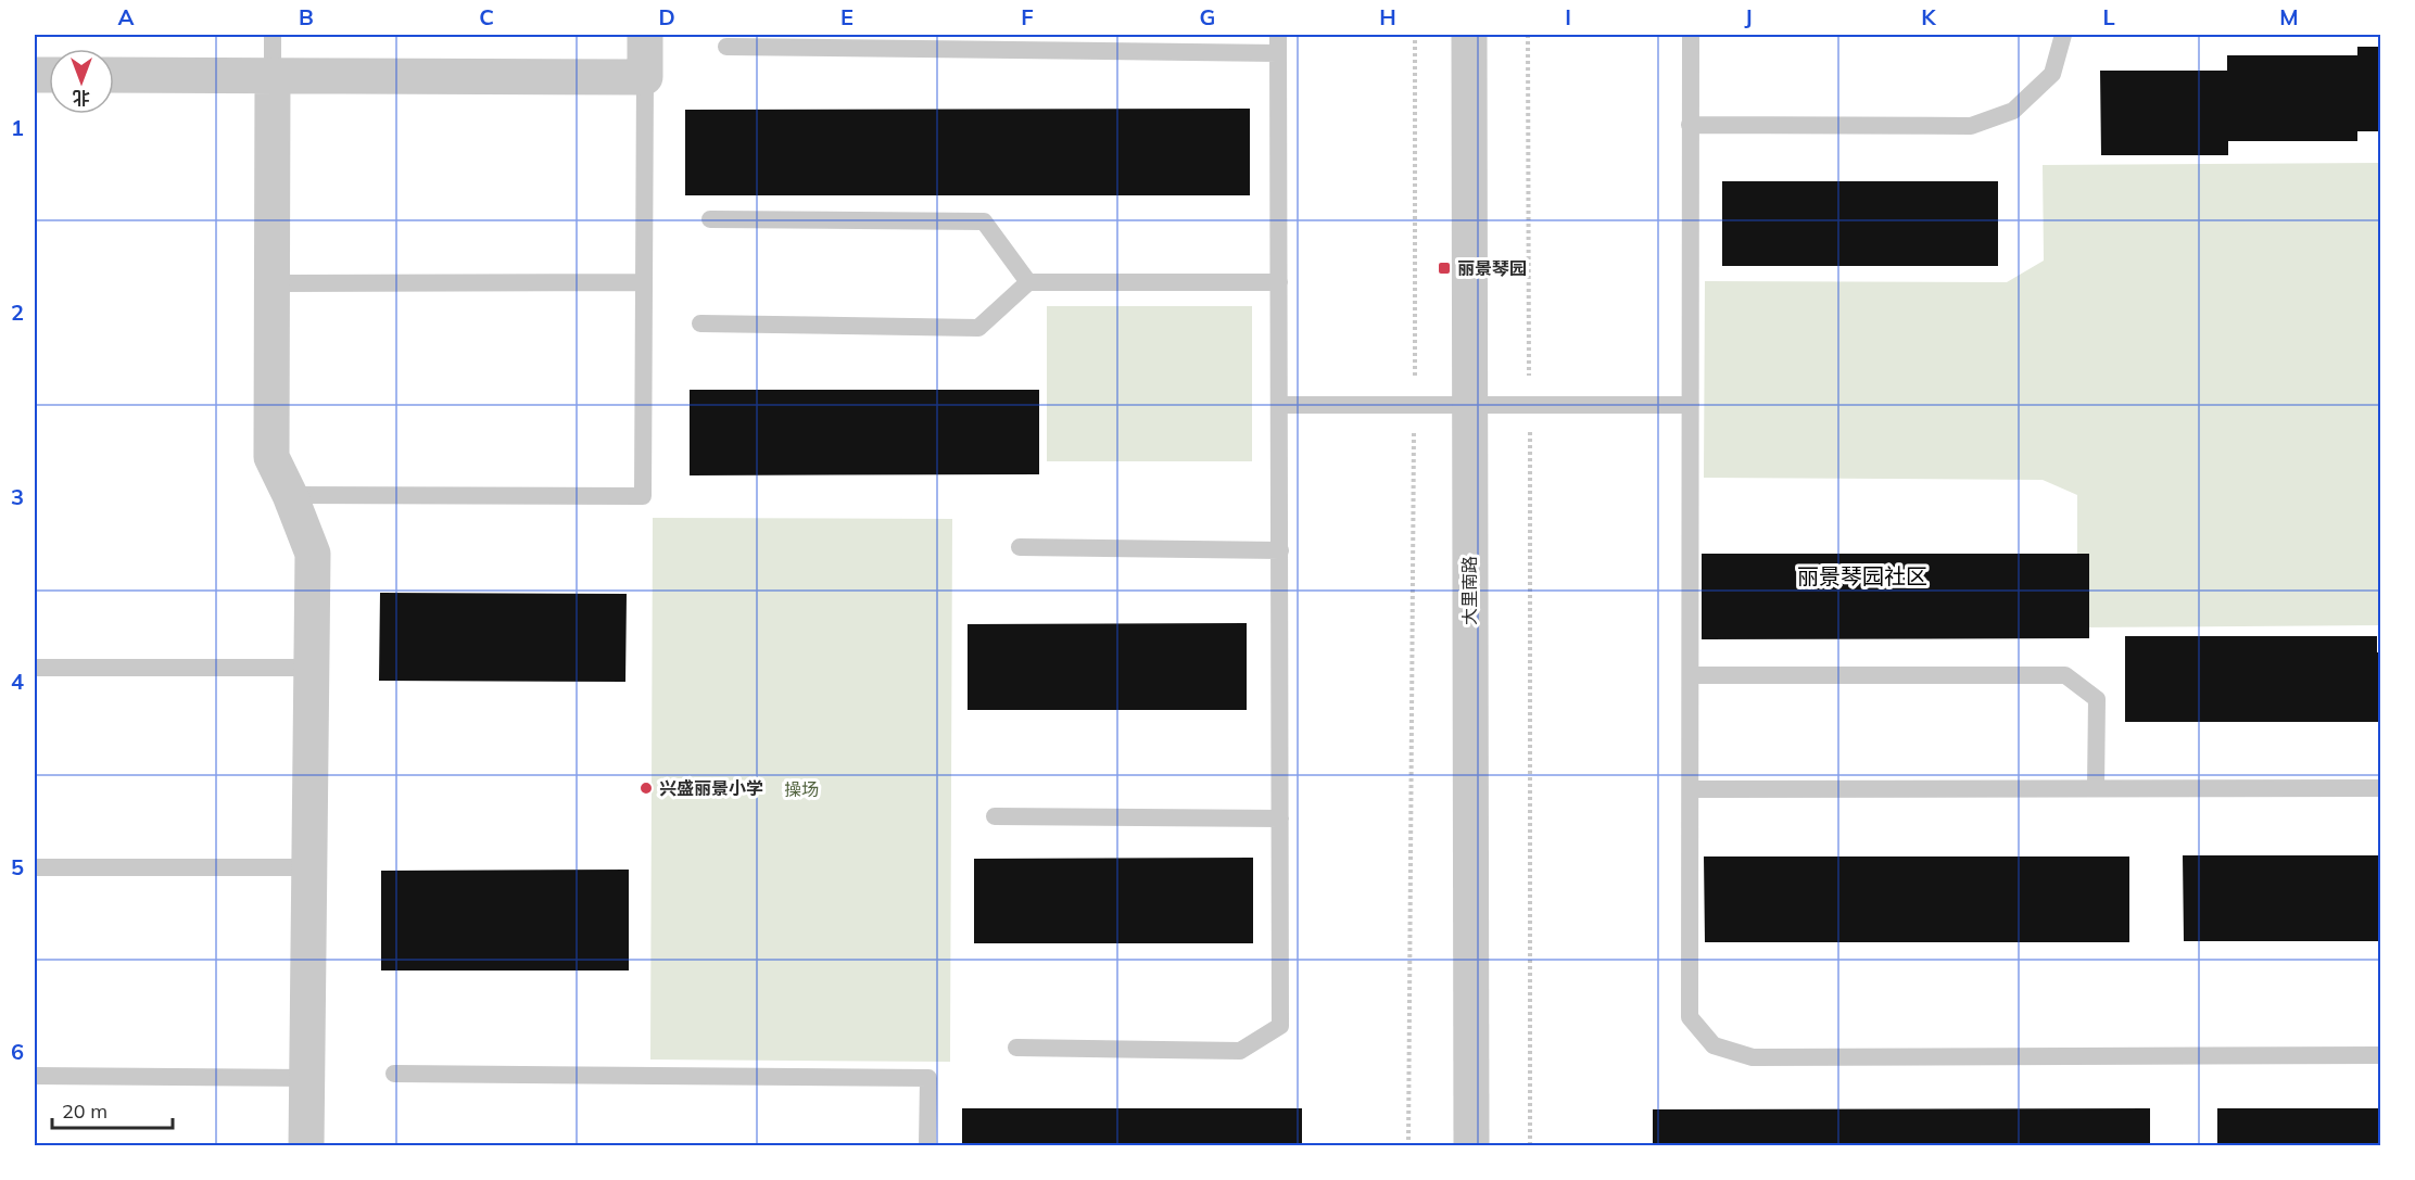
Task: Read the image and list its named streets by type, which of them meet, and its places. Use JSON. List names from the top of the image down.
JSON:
{
  "streets": {
    "street": ["大里南路"]
  },
  "districts": ["丽景琴园社区"],
  "parks": ["操场"],
  "places": {
    "transit": ["丽景琴园"],
    "other": ["兴盛丽景小学"]
  },
  "scale_bar": "20 m",
  "north": "bottom",
  "grid": {
    "columns": [
      "A",
      "B",
      "C",
      "D",
      "E",
      "F",
      "G",
      "H",
      "I",
      "J",
      "K",
      "L",
      "M"
    ],
    "rows": [
      "1",
      "2",
      "3",
      "4",
      "5",
      "6"
    ]
  }
}
